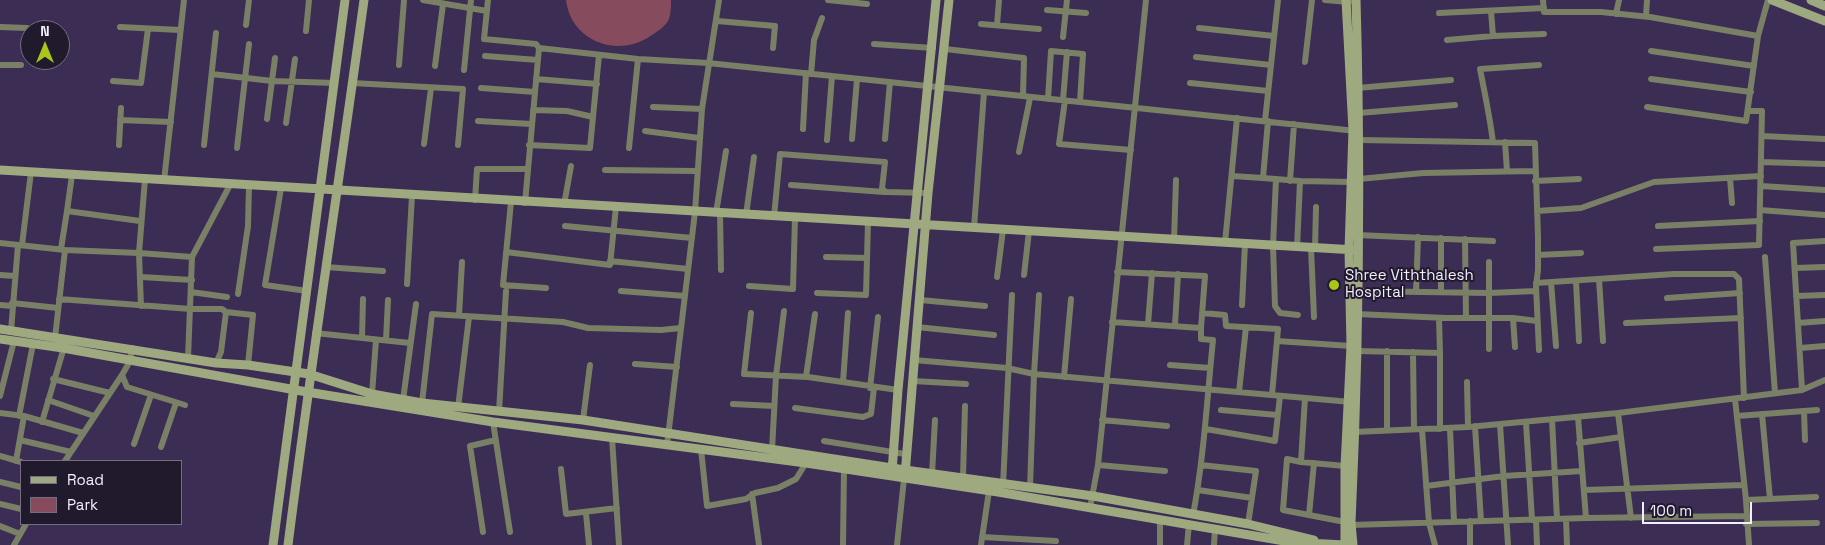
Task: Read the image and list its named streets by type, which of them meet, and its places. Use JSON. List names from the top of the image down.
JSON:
{
  "places": ["Shree Viththalesh Hospital"],
  "legend": ["Road", "Park"],
  "scale_bar": "100 m",
  "north": "top"
}
